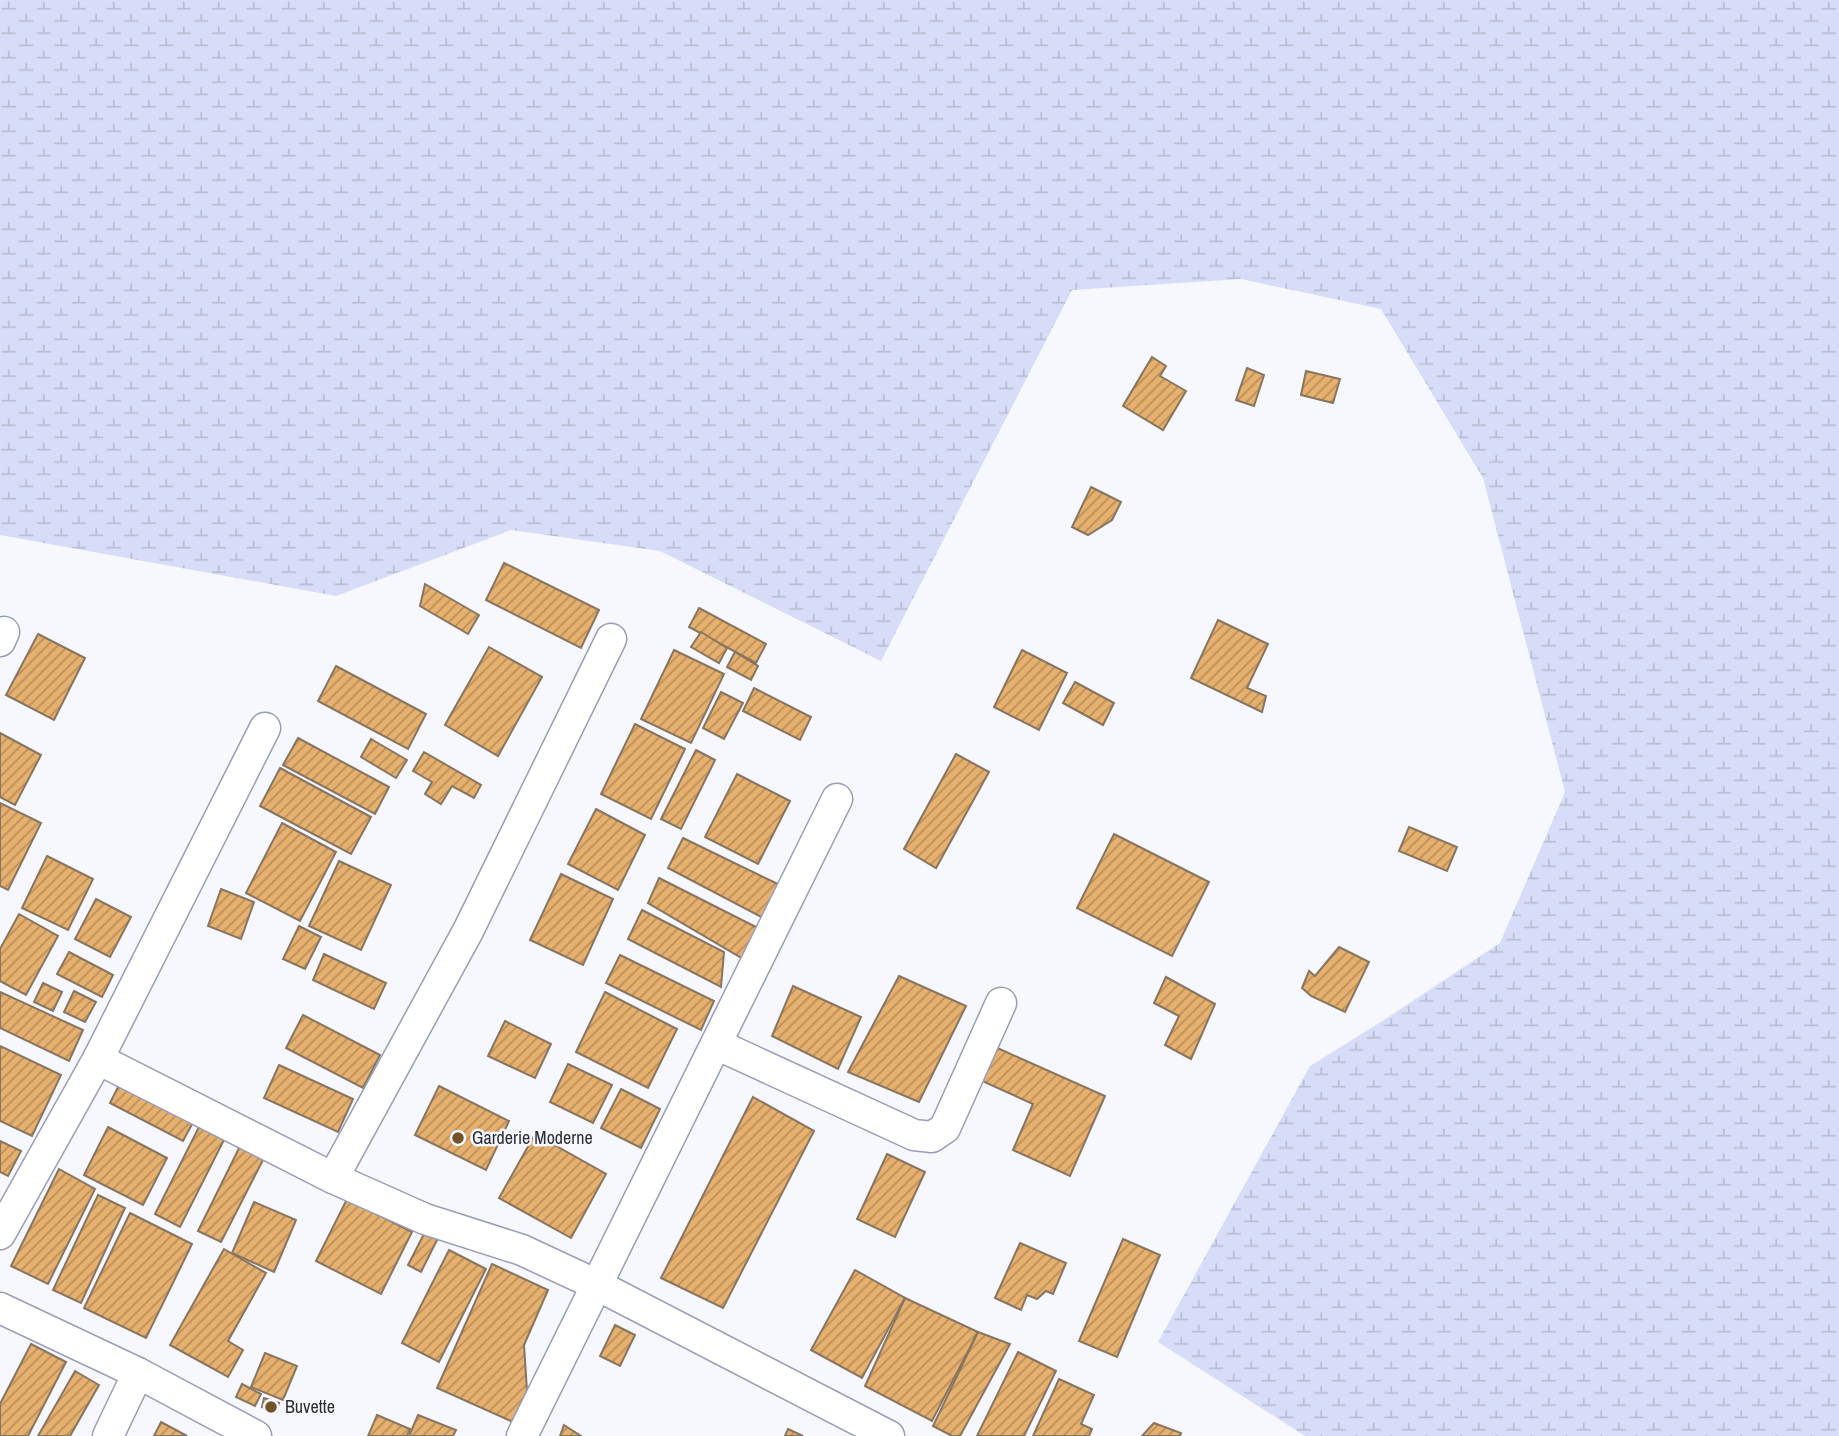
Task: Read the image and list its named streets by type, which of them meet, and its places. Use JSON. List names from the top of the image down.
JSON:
{
  "places": ["Garderie Moderne", "Buvette"]
}
